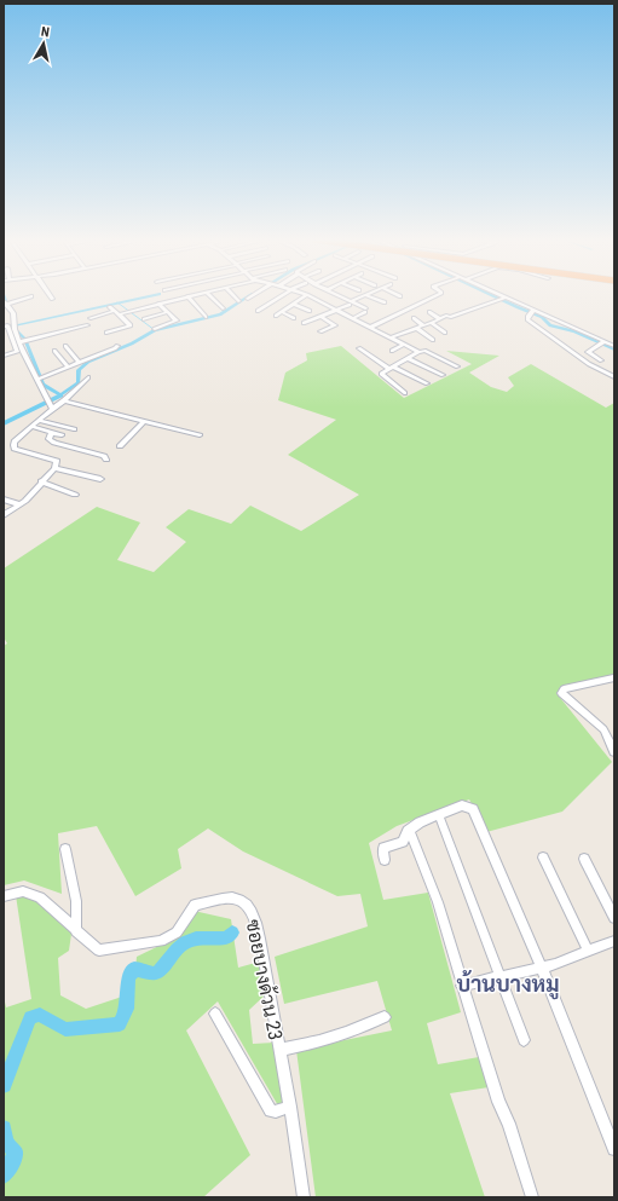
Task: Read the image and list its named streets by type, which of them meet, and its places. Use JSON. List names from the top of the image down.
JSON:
{
  "streets": {
    "street": ["ซอยบางด้วน 23"]
  },
  "districts": ["บ้านบางหมู"],
  "north": "top"
}
